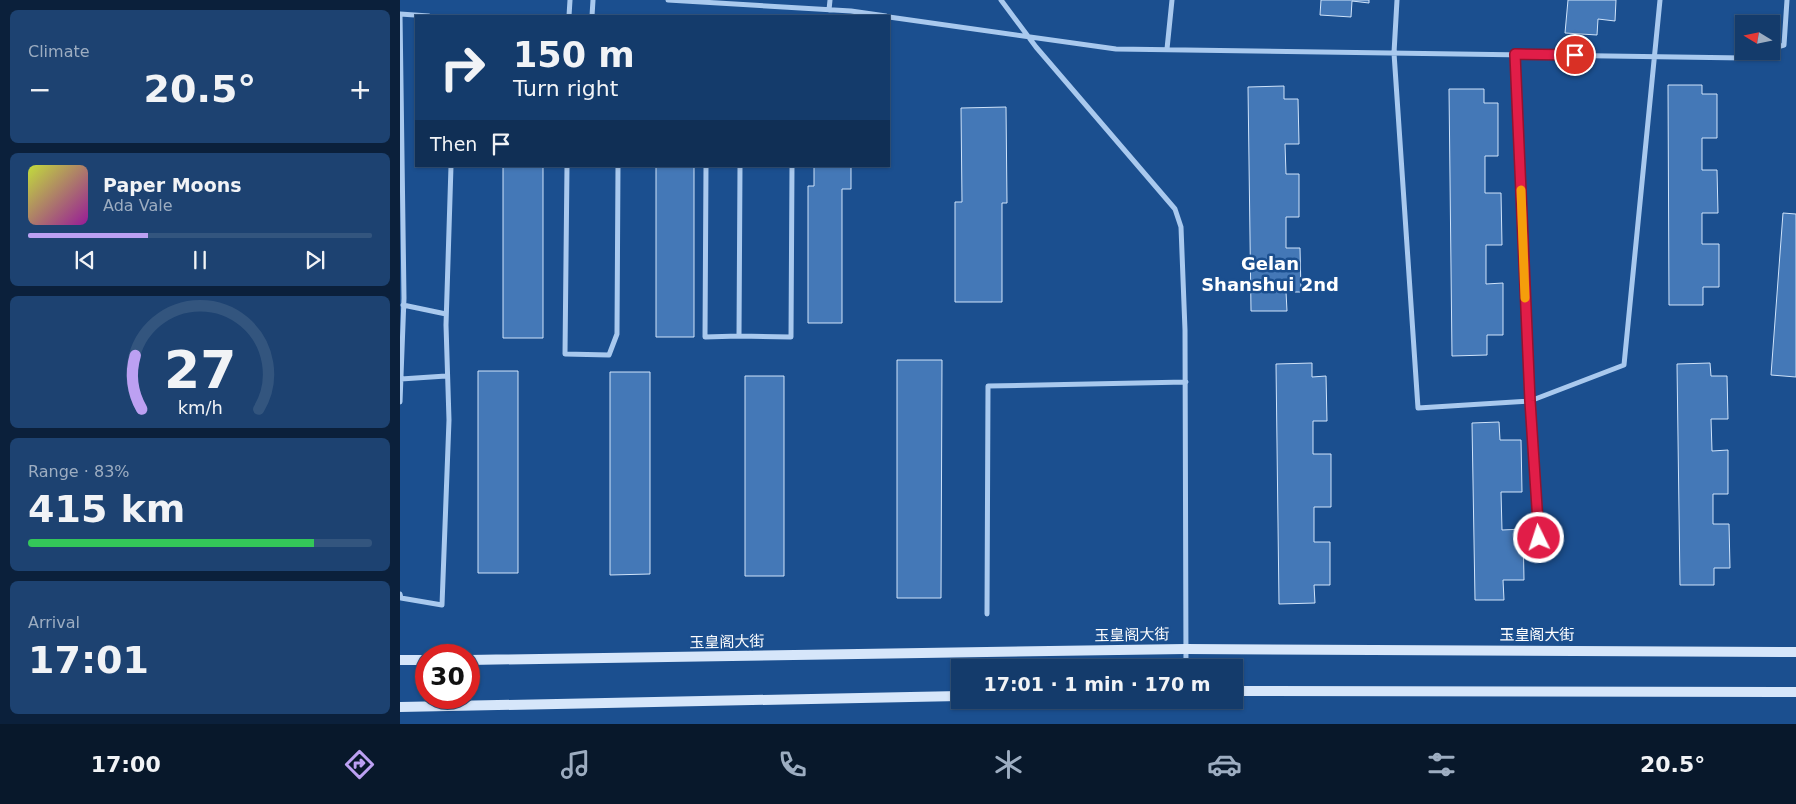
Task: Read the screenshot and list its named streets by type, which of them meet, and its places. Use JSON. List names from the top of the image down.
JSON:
{
  "streets": {
    "street": ["玉皇阁大街"]
  },
  "districts": ["Gelan Shanshui 2nd"],
  "north": "left",
  "page": {
    "tile": [
      "Climate",
      ["Range · 83%", "415 km"],
      ["Arrival", "17:01"]
    ],
    "turn": ["150 m", "Turn right"],
    "heat": ["−", "20.5°", "+"],
    "then": "Then",
    "song": ["Paper Moons", "Ada Vale"],
    "limit": "30",
    "trip": "17:01 · 1 min · 170 m",
    "tabs": ["17:00", "20.5°"],
    "gauge": ["27", "km/h"]
  }
}
